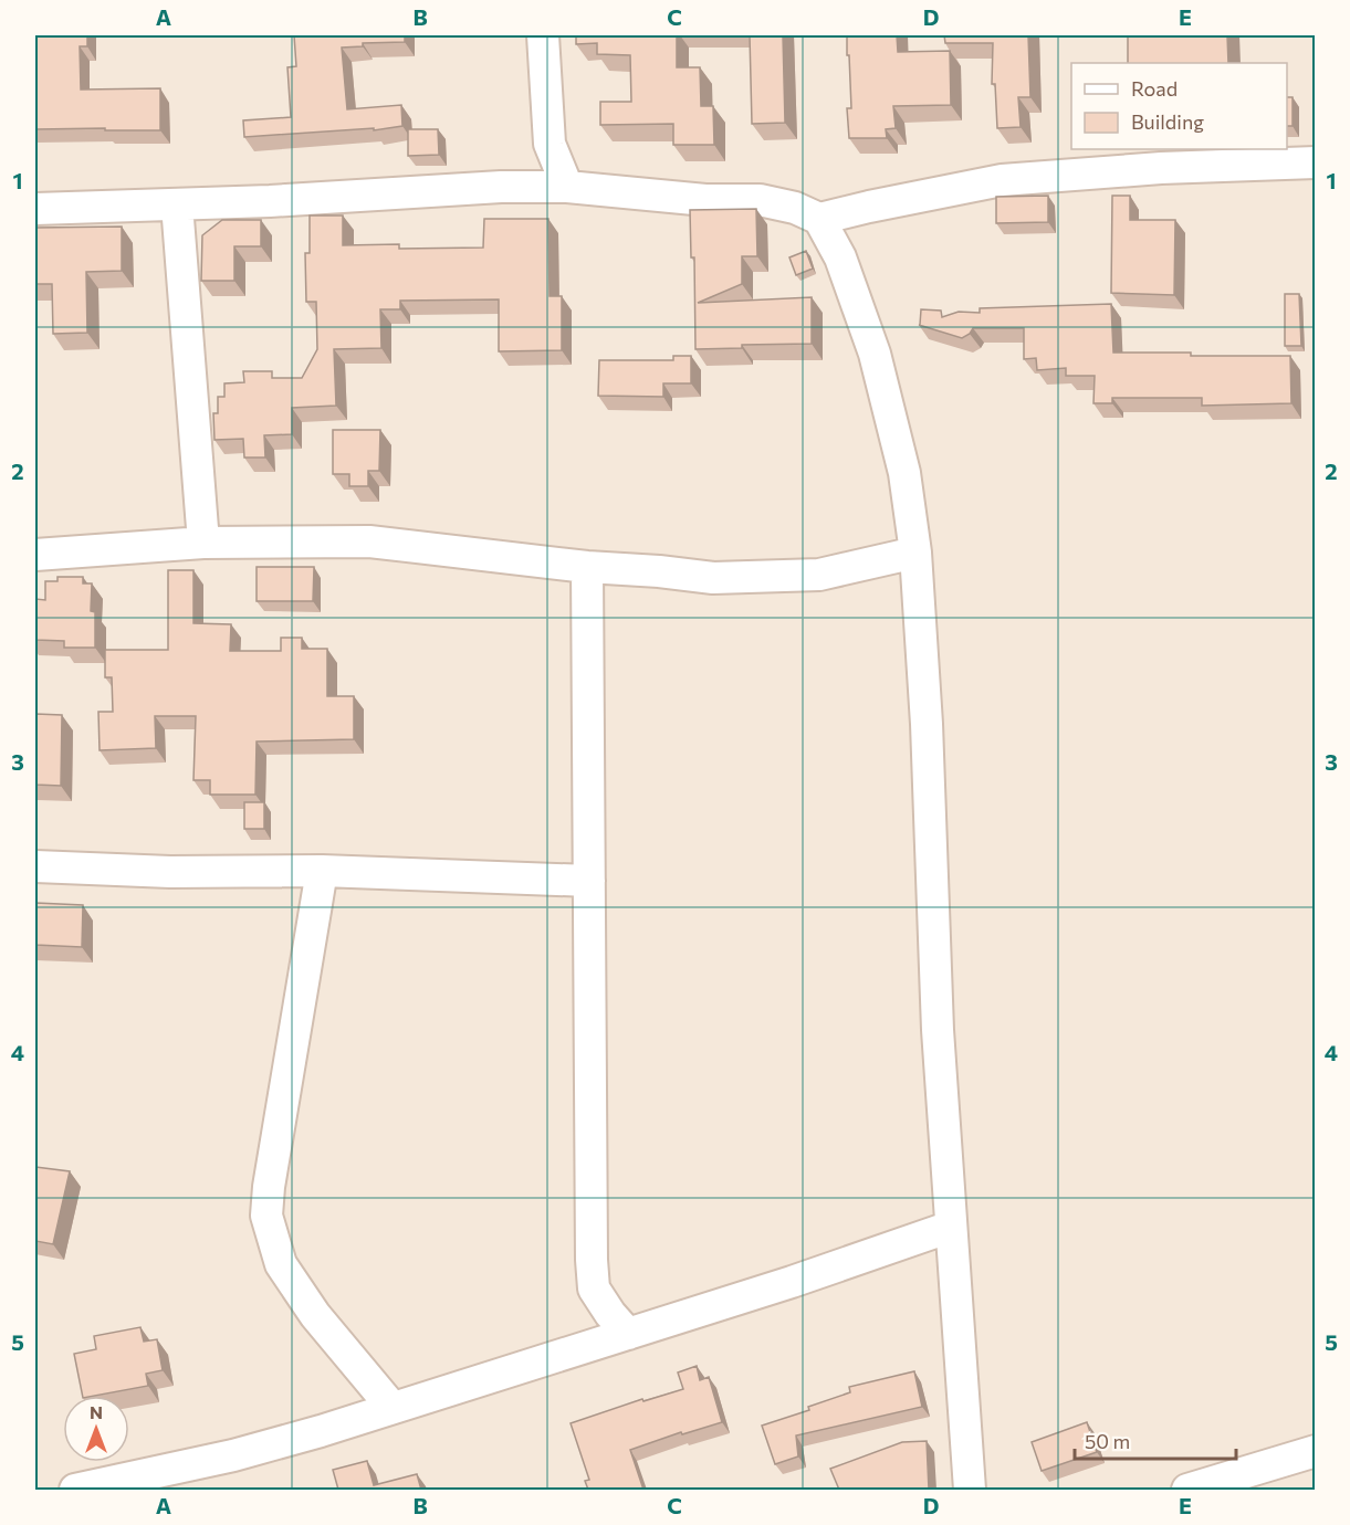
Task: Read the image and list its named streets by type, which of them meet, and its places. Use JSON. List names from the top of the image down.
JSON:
{
  "legend": ["Road", "Building"],
  "scale_bar": "50 m",
  "north": "top",
  "grid": {
    "columns": [
      "A",
      "B",
      "C",
      "D",
      "E"
    ],
    "rows": [
      "1",
      "2",
      "3",
      "4",
      "5"
    ]
  }
}
